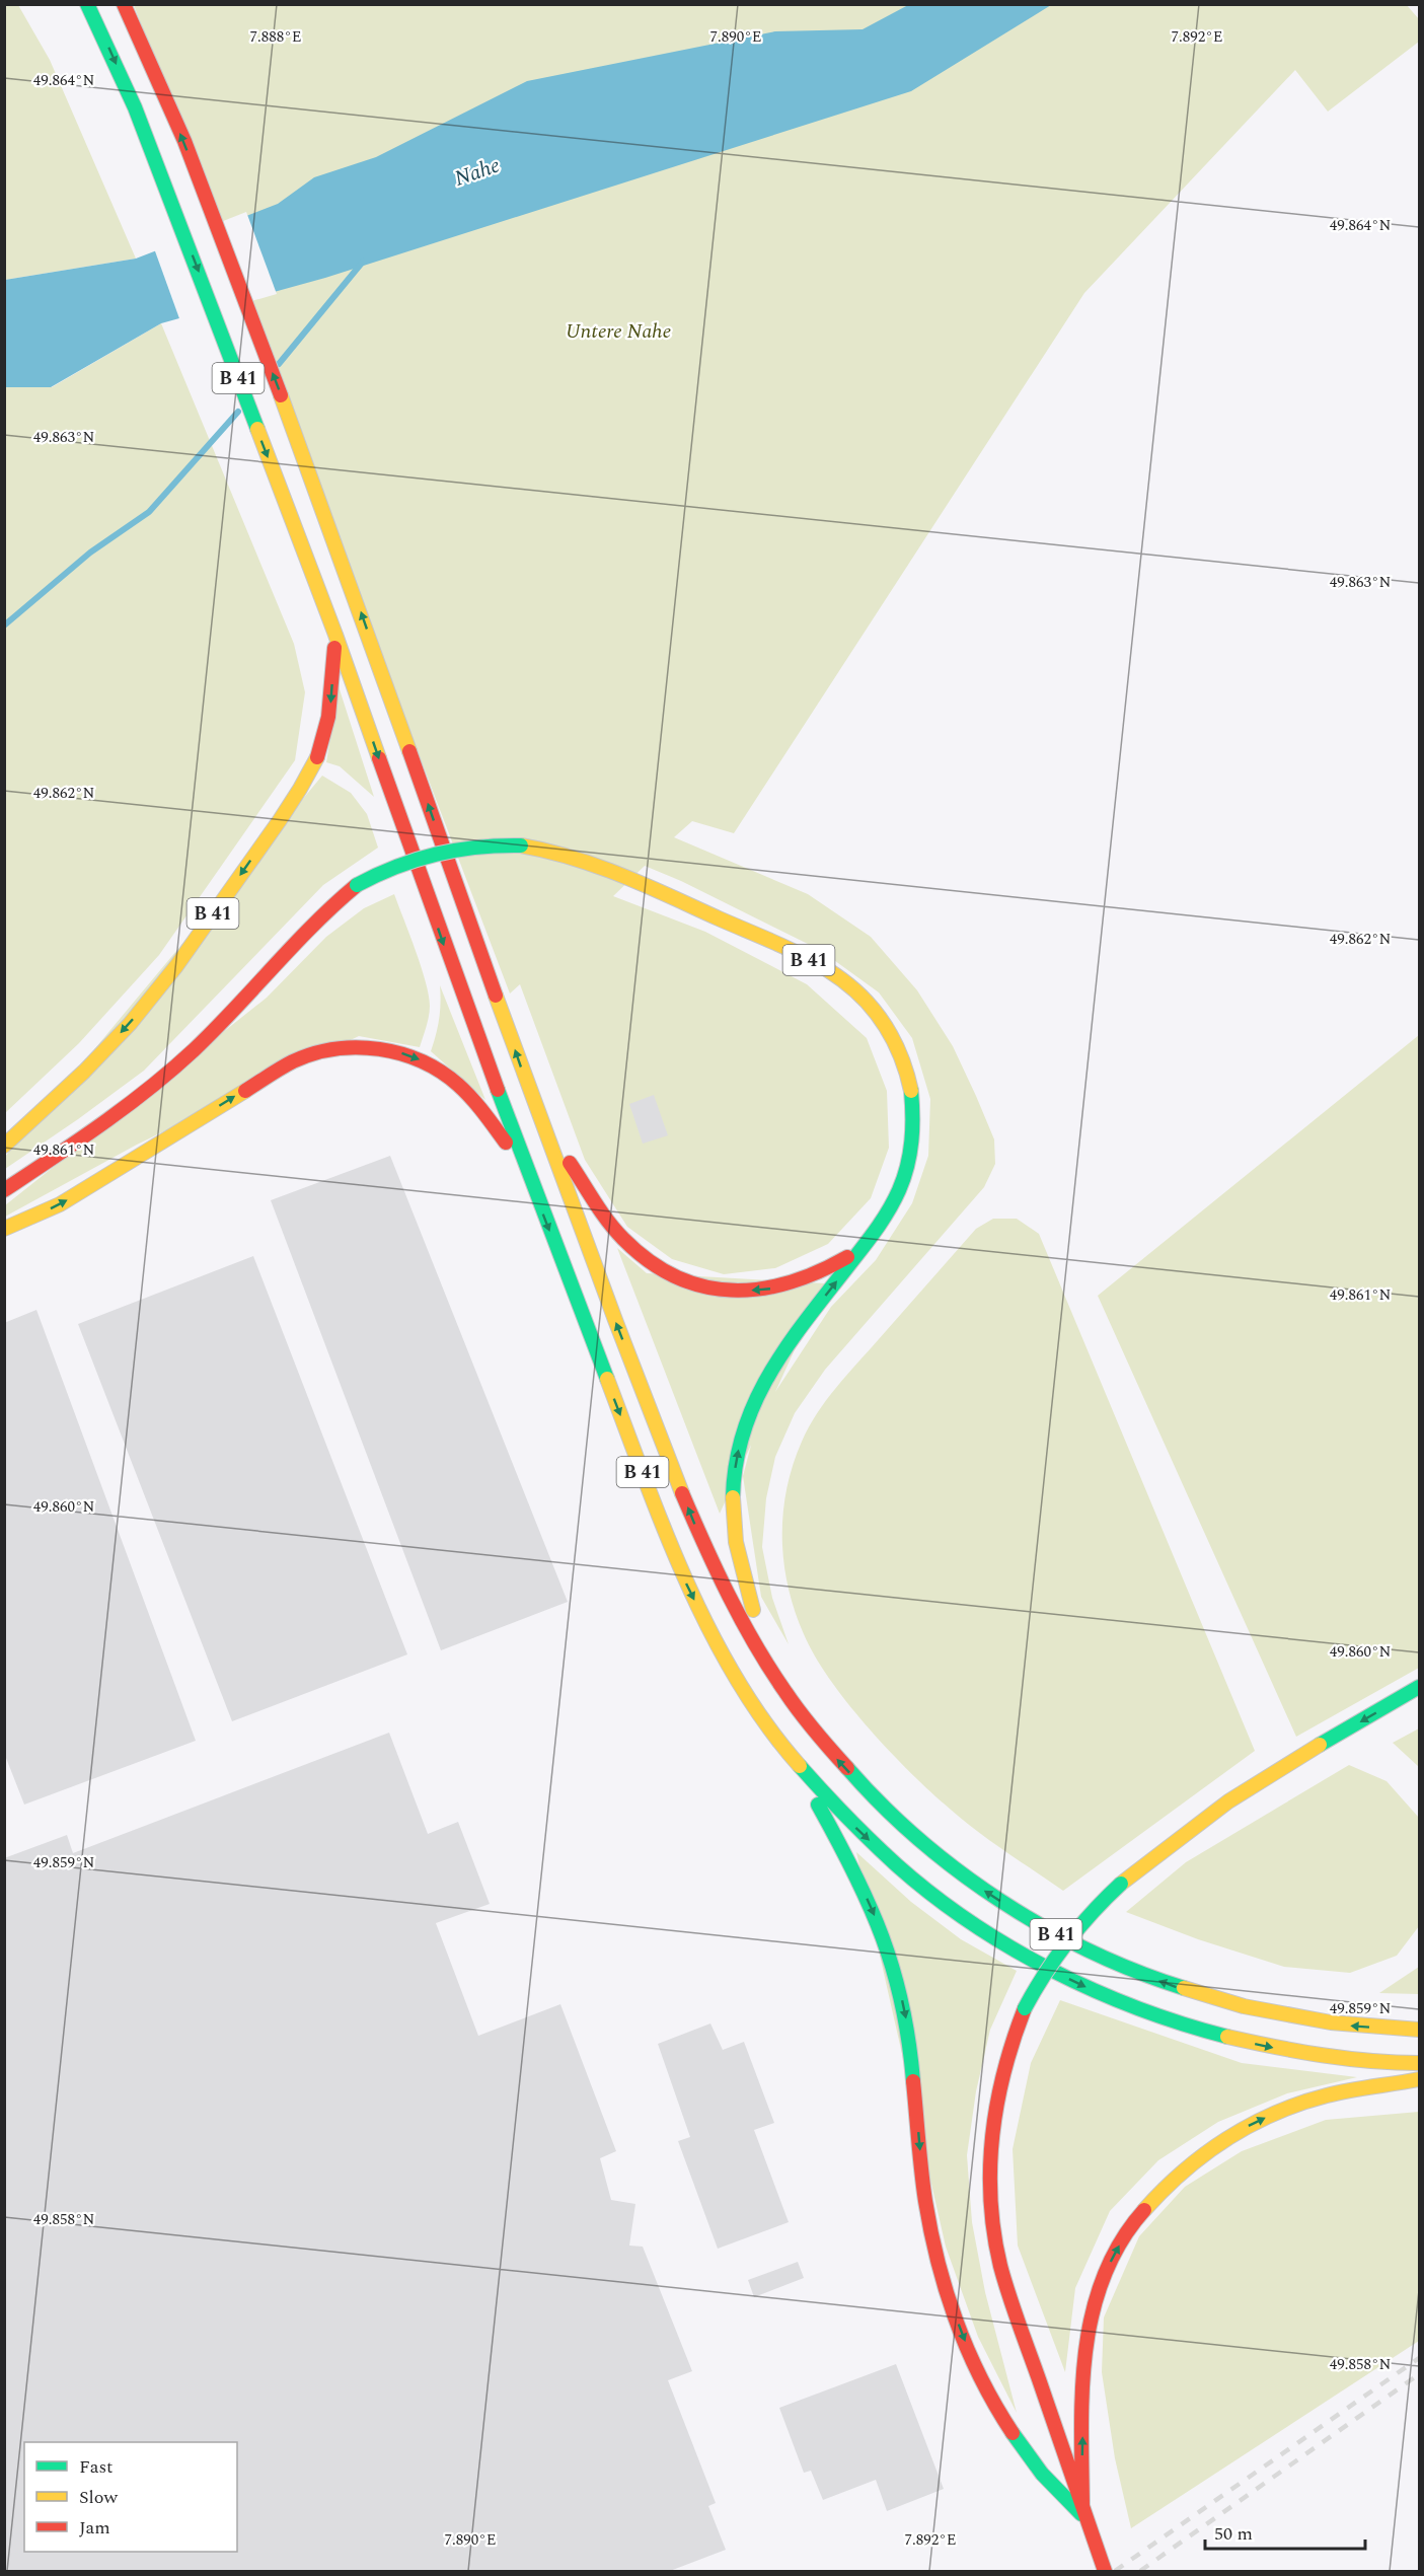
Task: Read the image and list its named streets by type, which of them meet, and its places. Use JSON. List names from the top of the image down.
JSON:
{
  "streets": {
    "main road": ["B 41"]
  },
  "water": ["Nahe"],
  "parks": ["Untere Nahe"],
  "legend": ["Fast", "Slow", "Jam"],
  "scale_bar": "50 m",
  "coordinates": [
    "7.888°E",
    "7.890°E",
    "7.892°E",
    "49.864°N",
    "49.863°N",
    "49.862°N",
    "49.861°N",
    "49.860°N",
    "49.859°N",
    "49.858°N"
  ]
}
